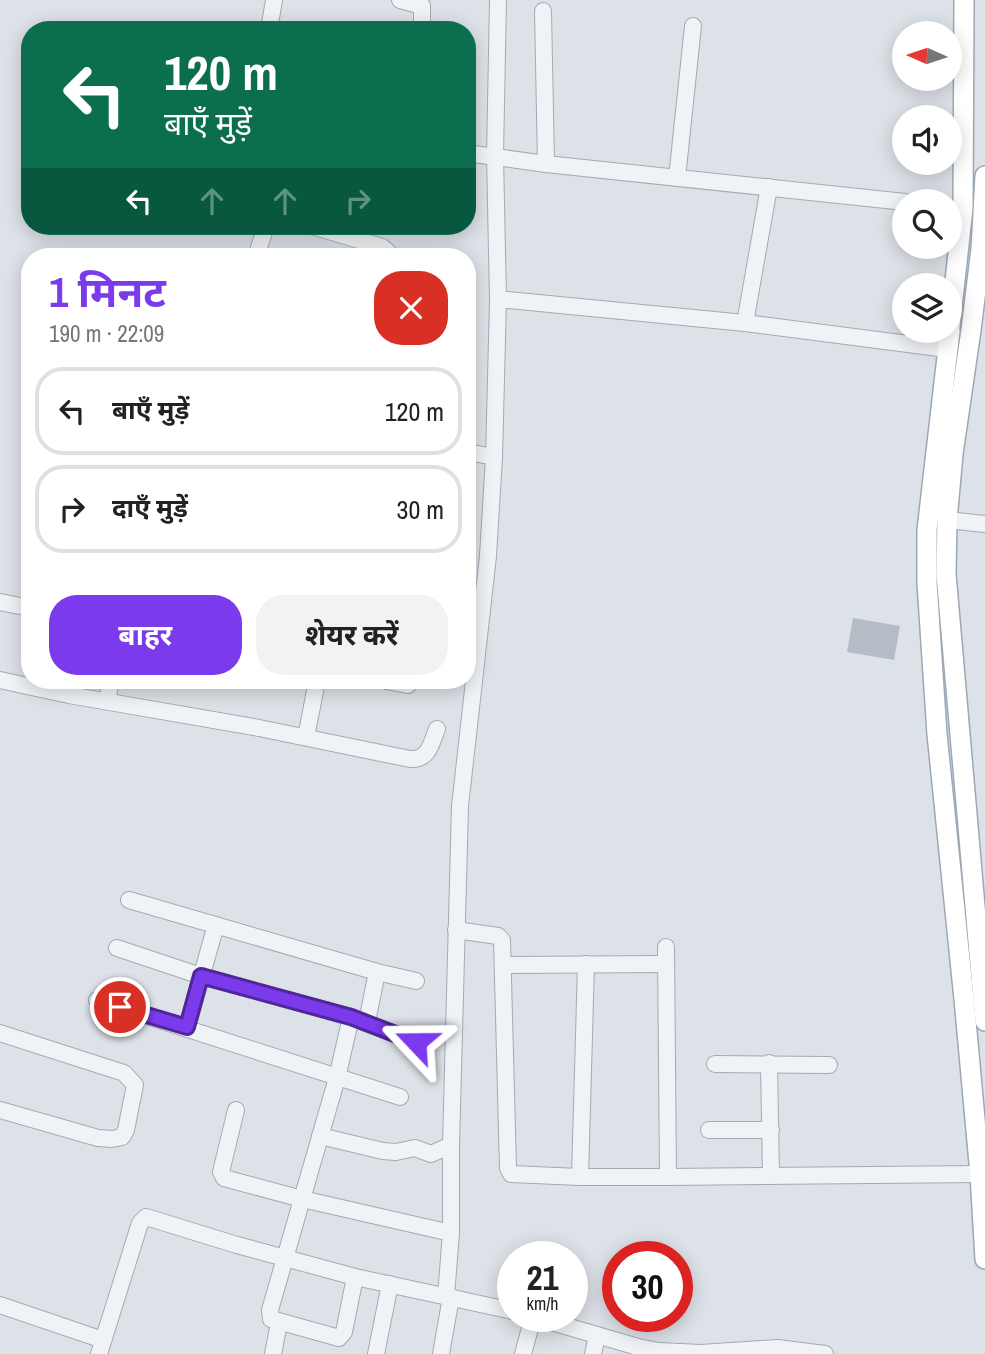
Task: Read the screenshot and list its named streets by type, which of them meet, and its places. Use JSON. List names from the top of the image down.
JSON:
{
  "north": "left",
  "page": {
    "turn": ["120 m", "बाएँ मुड़ें"],
    "heading": ["1 मिनट", "190 m · 22:09"],
    "list": [
      {
        "name": "बाएँ मुड़ें",
        "value": "120 m"
      },
      {
        "name": "दाएँ मुड़ें",
        "value": "30 m"
      }
    ],
    "buttons": ["बाहर", "शेयर करें"],
    "speed": "21 km/h",
    "limit": "30"
  }
}
